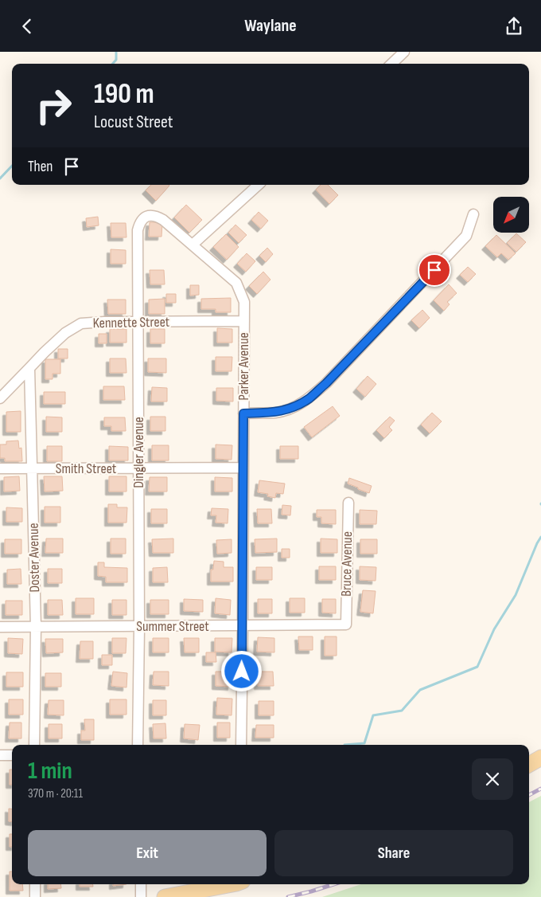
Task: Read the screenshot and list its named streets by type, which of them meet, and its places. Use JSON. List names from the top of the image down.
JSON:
{
  "streets": {
    "street": [
      "Kennette Street",
      "Parker Avenue",
      "Dingler Avenue",
      "Smith Street",
      "Doster Avenue",
      "Bruce Avenue",
      "Summer Street"
    ]
  },
  "crossings": [
    ["Kennette Street", "Parker Avenue"],
    ["Kennette Street", "Dingler Avenue"],
    ["Kennette Street", "Doster Avenue"],
    ["Parker Avenue", "Dingler Avenue"],
    ["Parker Avenue", "Smith Street"],
    ["Parker Avenue", "Summer Street"],
    ["Dingler Avenue", "Smith Street"],
    ["Dingler Avenue", "Summer Street"],
    ["Smith Street", "Doster Avenue"],
    ["Doster Avenue", "Summer Street"],
    ["Bruce Avenue", "Summer Street"]
  ],
  "north": "bottom left",
  "page": {
    "header": "Waylane",
    "turn": ["190 m", "Locust Street"],
    "then": "Then",
    "heading": ["1 min", "370 m · 20:11"],
    "buttons": ["Exit", "Share"]
  }
}
